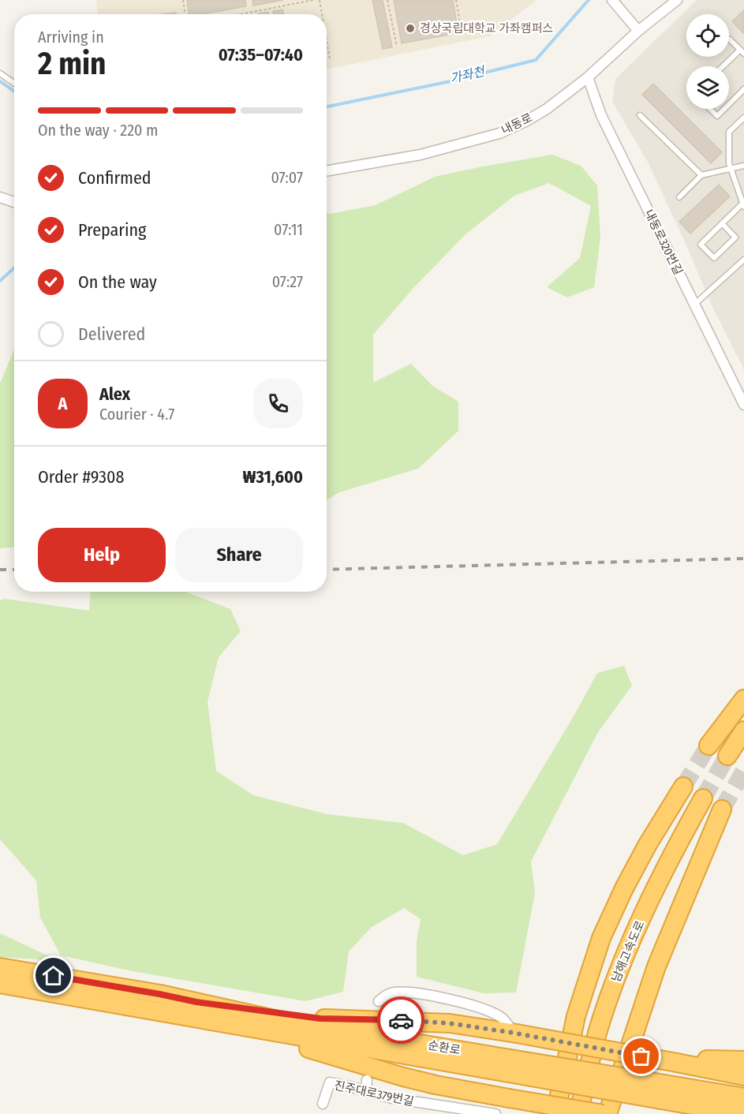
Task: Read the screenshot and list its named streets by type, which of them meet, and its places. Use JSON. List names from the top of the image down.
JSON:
{
  "streets": {
    "highway": ["남해고속도로", "순환로"],
    "street": ["내동로", "내동로320번길", "진주대로379번길"]
  },
  "crossings": [
    ["내동로", "내동로320번길"]
  ],
  "water": ["가좌천"],
  "places": ["경상국립대학교 가좌캠퍼스"],
  "page": {
    "heading": ["2 min", "Arriving in", "07:35–07:40"],
    "panel": [
      "Alex",
      "Courier · 4.7",
      "Order #9308",
      "₩31,600"
    ],
    "bar": "On the way · 220 m",
    "list": [
      ["Confirmed", "07:07"],
      ["Preparing", "07:11"],
      ["On the way", "07:27"],
      "Delivered"
    ],
    "round": "A",
    "buttons": ["Help", "Share"]
  }
}
